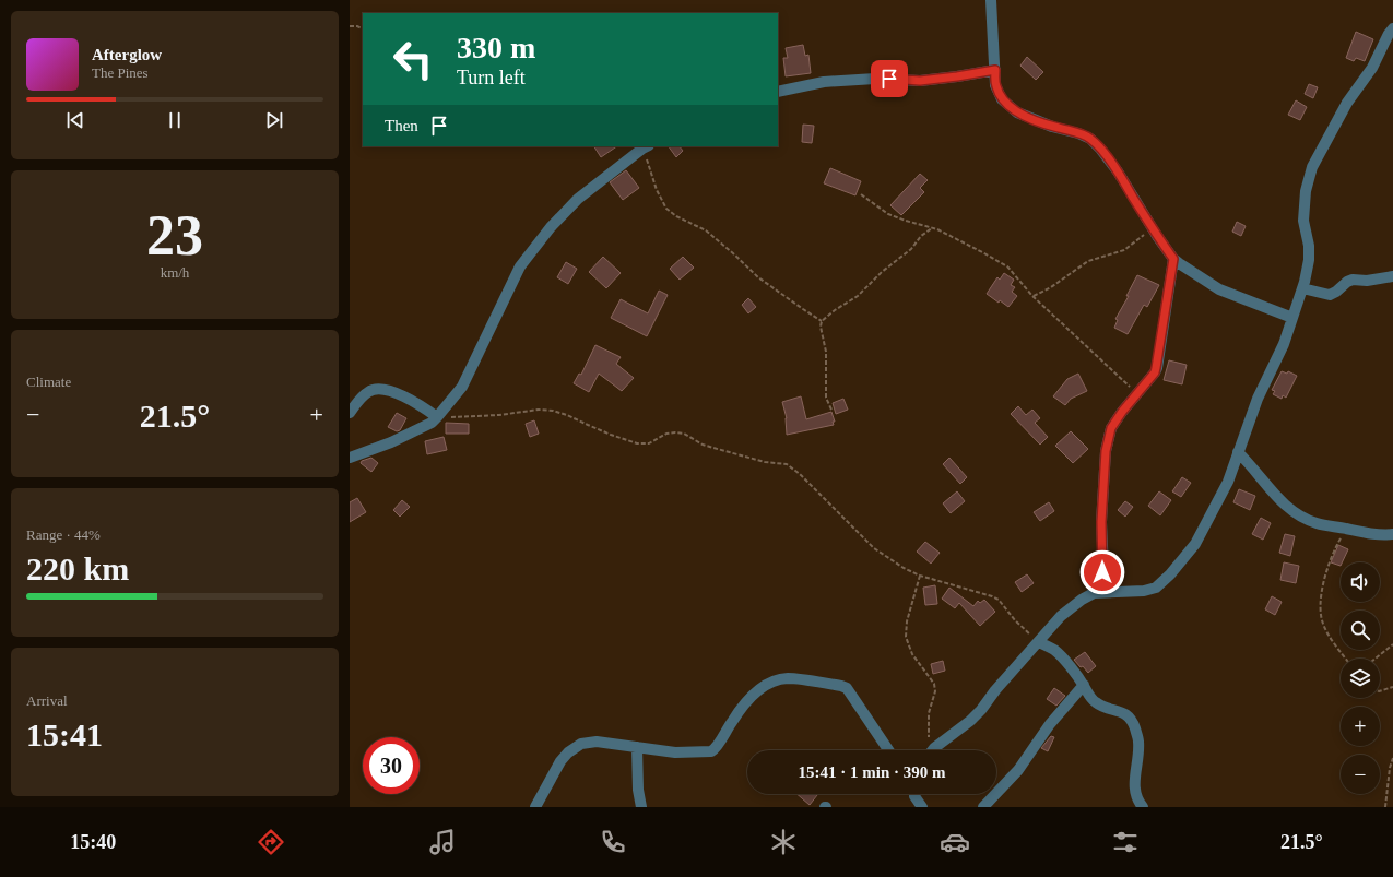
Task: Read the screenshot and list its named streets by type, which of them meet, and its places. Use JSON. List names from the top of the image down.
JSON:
{
  "page": {
    "turn": ["330 m", "Turn left"],
    "song": ["Afterglow", "The Pines"],
    "then": "Then",
    "tile": [
      ["23", "km/h"],
      "Climate",
      ["Range · 44%", "220 km"],
      ["Arrival", "15:41"]
    ],
    "heat": ["−", "21.5°", "+"],
    "map_buttons": ["+", "−"],
    "limit": "30",
    "trip": "15:41 · 1 min · 390 m",
    "tabs": ["15:40", "21.5°"]
  }
}
